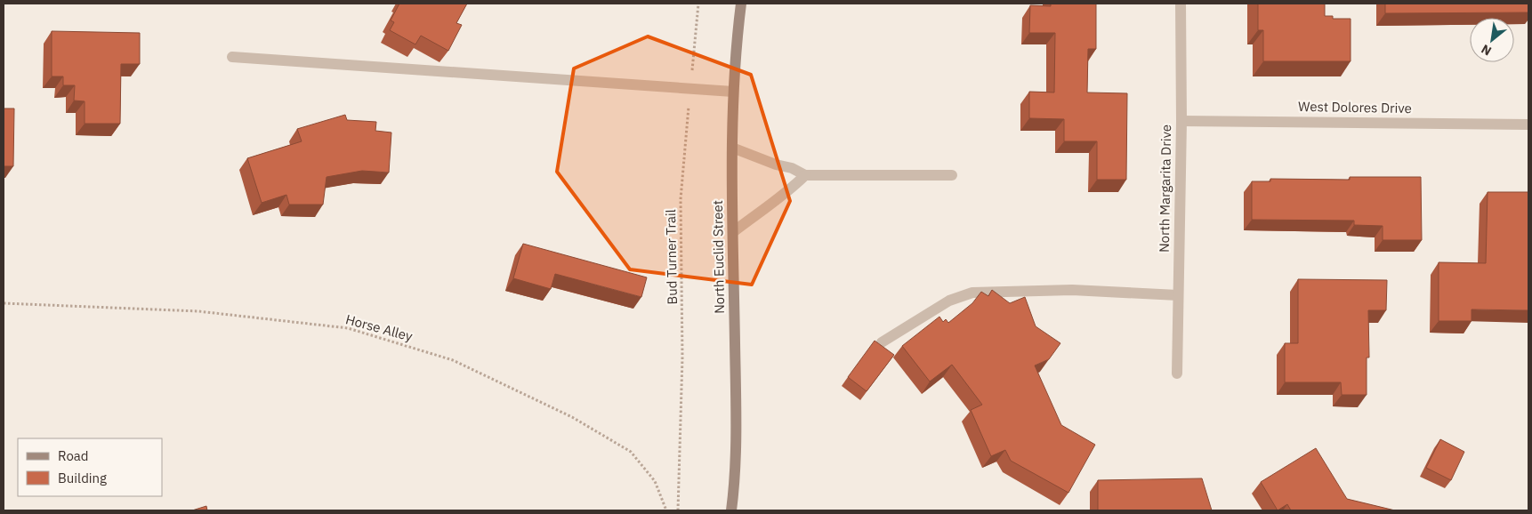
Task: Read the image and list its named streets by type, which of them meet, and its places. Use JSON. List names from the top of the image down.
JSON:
{
  "streets": {
    "main road": ["North Euclid Street"],
    "street": ["West Dolores Drive", "North Margarita Drive"],
    "path": ["Bud Turner Trail", "Horse Alley"]
  },
  "crossings": [
    ["West Dolores Drive", "North Margarita Drive"]
  ],
  "legend": ["Road", "Building"],
  "north": "bottom left"
}
